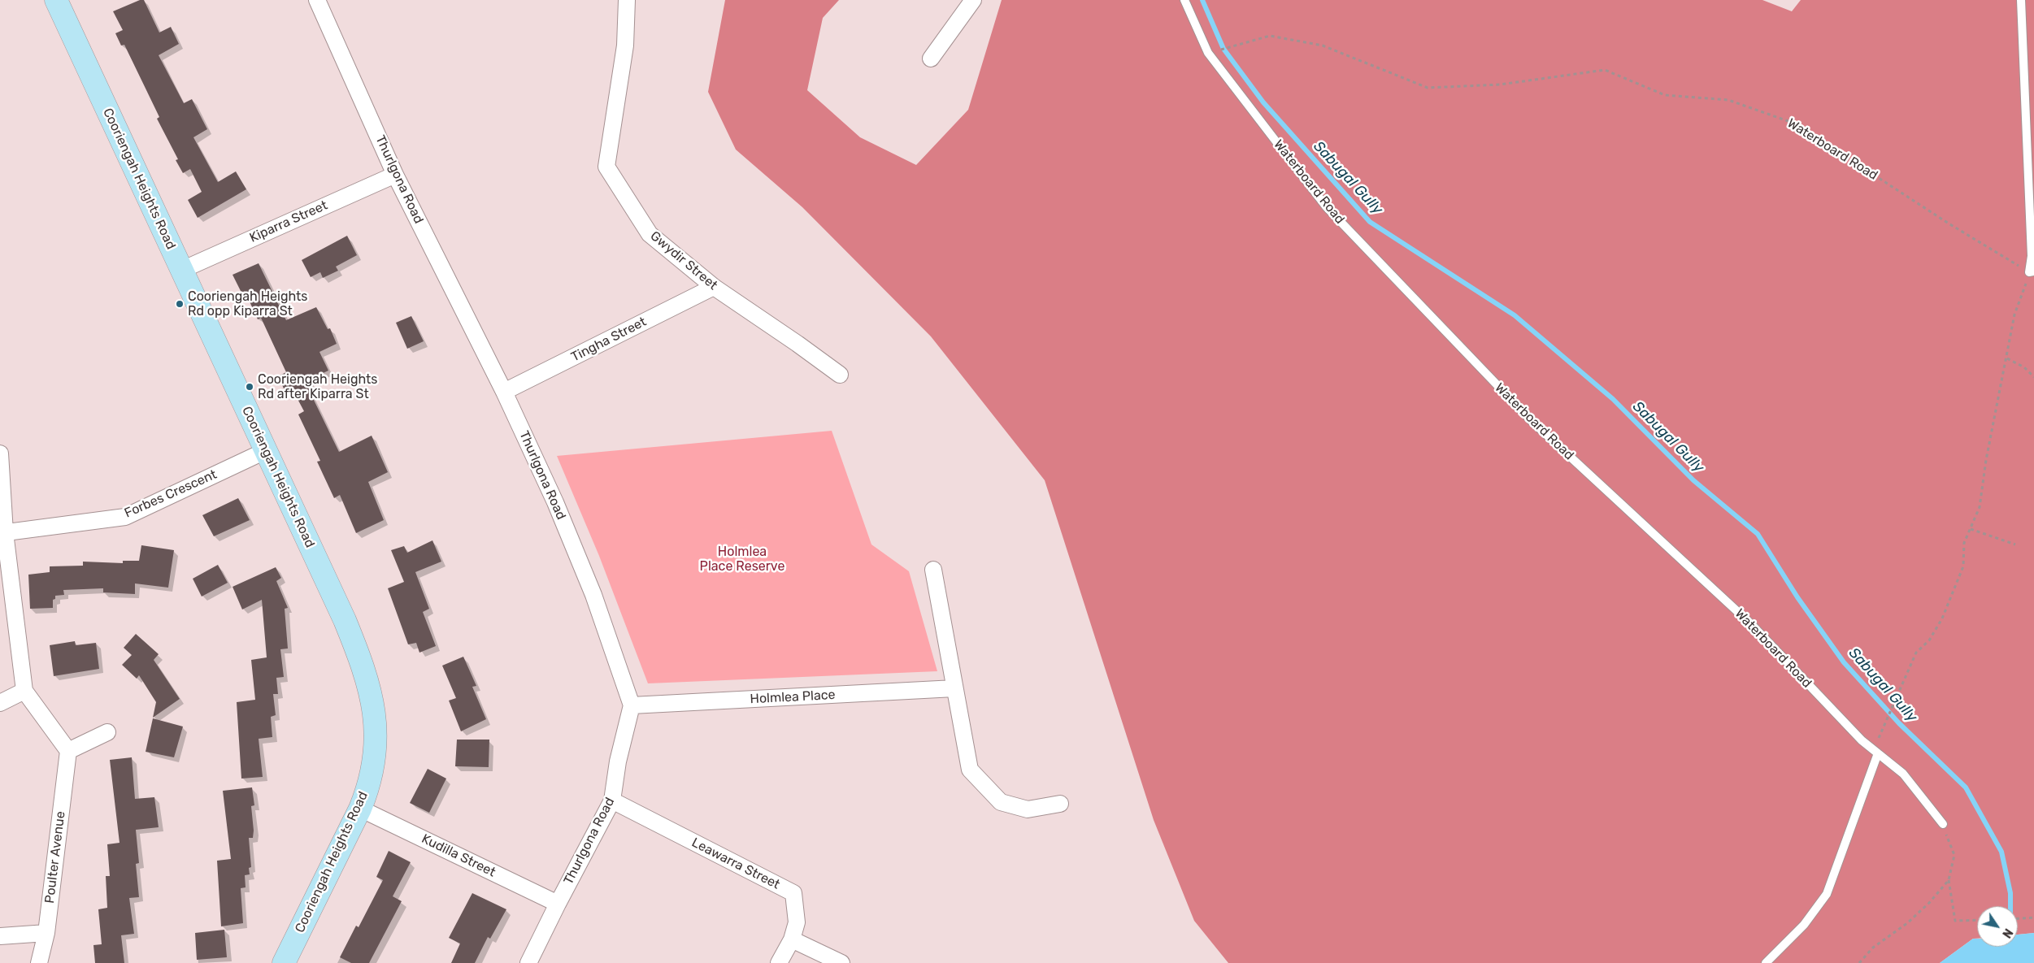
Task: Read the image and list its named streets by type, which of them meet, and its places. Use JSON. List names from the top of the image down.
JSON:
{
  "streets": {
    "street": [
      "Cooriengah Heights Road",
      "Thurlgona Road",
      "Kiparra Street",
      "Gwydir Street",
      "Tingha Street",
      "Forbes Crescent",
      "Holmlea Place",
      "Kudilla Street",
      "Poulter Avenue",
      "Leawarra Street"
    ],
    "lane": ["Waterboard Road"]
  },
  "crossings": [
    ["Cooriengah Heights Road", "Kiparra Street"],
    ["Cooriengah Heights Road", "Forbes Crescent"],
    ["Cooriengah Heights Road", "Kudilla Street"],
    ["Thurlgona Road", "Kiparra Street"],
    ["Thurlgona Road", "Tingha Street"],
    ["Thurlgona Road", "Holmlea Place"],
    ["Thurlgona Road", "Kudilla Street"],
    ["Thurlgona Road", "Leawarra Street"],
    ["Gwydir Street", "Tingha Street"]
  ],
  "water": ["Sabugal Gully"],
  "parks": ["Holmlea Place Reserve"],
  "places": ["Cooriengah Heights Rd opp Kiparra St", "Cooriengah Heights Rd after Kiparra St"],
  "north": "bottom right"
}
